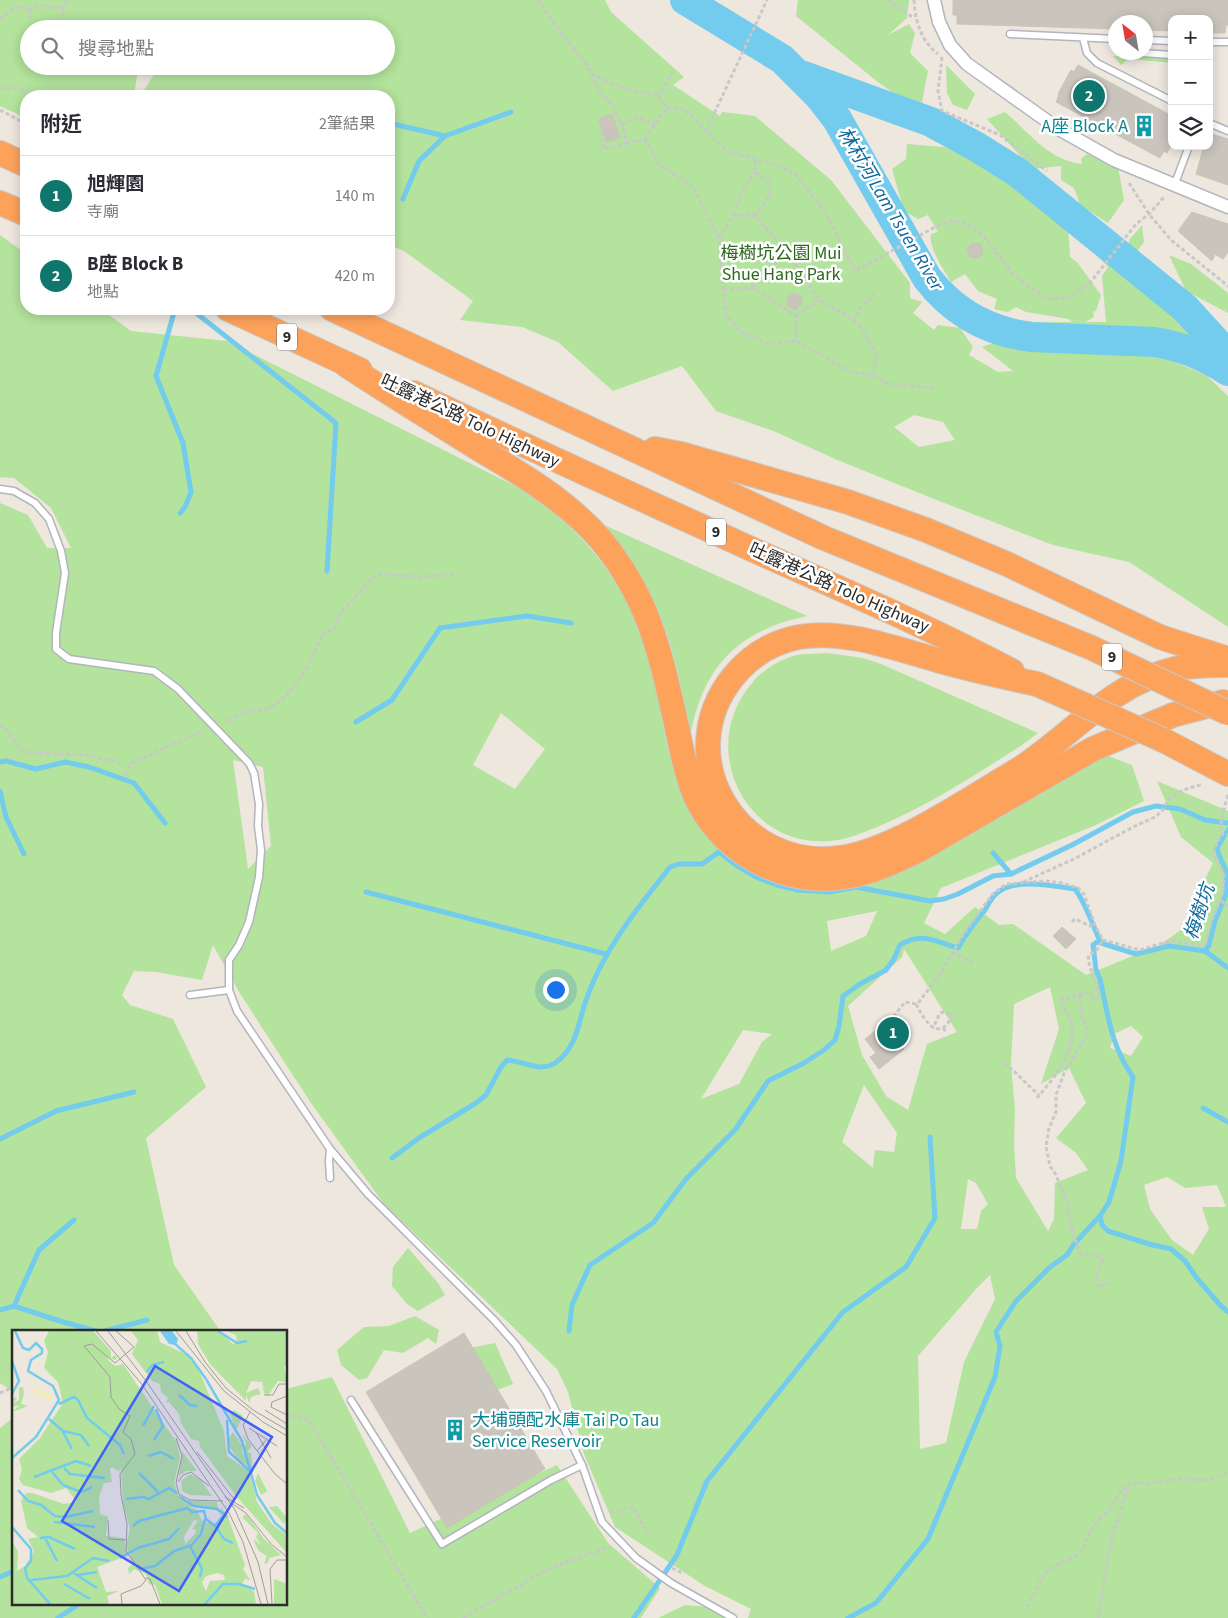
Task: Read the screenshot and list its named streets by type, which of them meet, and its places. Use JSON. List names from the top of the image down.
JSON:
{
  "streets": {
    "highway": ["9", "吐露港公路 Tolo Highway"]
  },
  "water": ["林村河 Lam Tsuen River", "梅樹坑"],
  "parks": ["梅樹坑公園 Mui Shue Hang Park"],
  "places": {
    "building": ["A座 Block A", "大埔頭配水庫 Tai Po Tau Service Reservoir"]
  },
  "north": "top left",
  "page": {
    "map_buttons": ["+", "−"],
    "search": "搜尋地點",
    "pins": ["2", "1"],
    "heading": ["附近", "2筆結果"],
    "list": [
      {
        "mark": "1",
        "name": "旭輝園",
        "note": "寺廟",
        "value": "140 m"
      },
      {
        "mark": "2",
        "name": "B座 Block B",
        "note": "地點",
        "value": "420 m"
      }
    ]
  }
}
